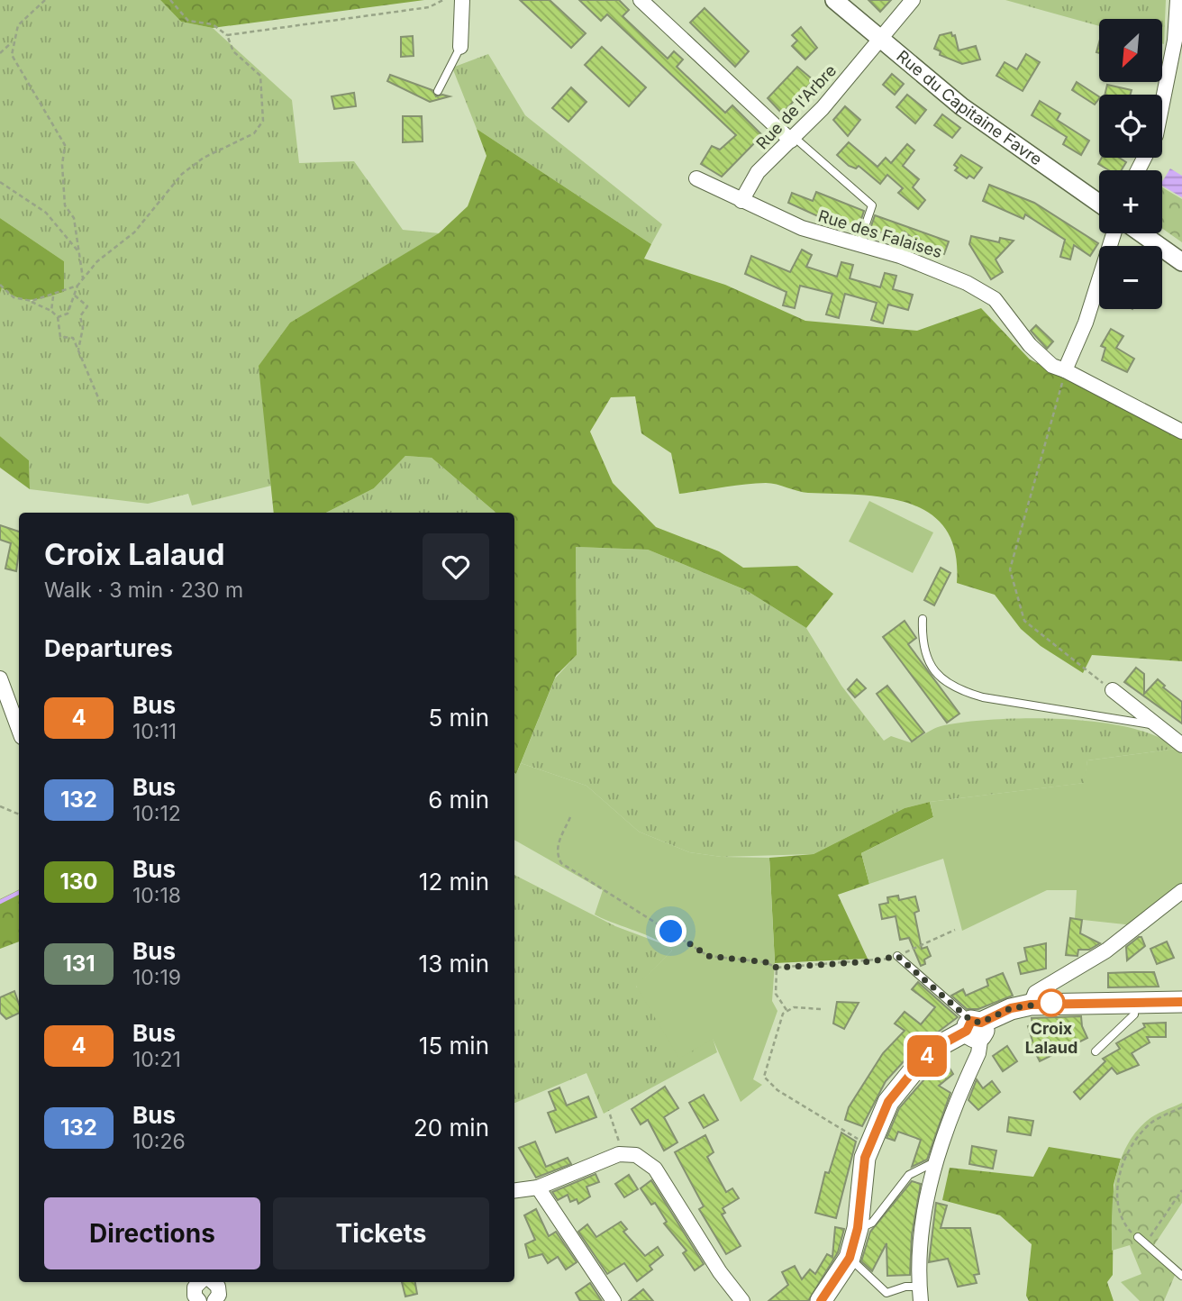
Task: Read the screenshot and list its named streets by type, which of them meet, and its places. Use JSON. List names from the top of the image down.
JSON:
{
  "streets": {
    "street": ["Rue de l'Arbre", "Rue du Capitaine Favre", "Rue des Falaises"]
  },
  "crossings": [
    ["Rue de l'Arbre", "Rue du Capitaine Favre"],
    ["Rue de l'Arbre", "Rue des Falaises"]
  ],
  "places": ["Croix Lalaud"],
  "lines": ["bus line 4"],
  "north": "bottom left",
  "page": {
    "on_map": "4",
    "map_buttons": ["+", "−"],
    "heading": [
      ["Croix Lalaud", "Walk · 3 min · 230 m"],
      "Departures"
    ],
    "list": [
      {
        "mark": "4",
        "name": "Bus",
        "note": "10:11",
        "value": "5 min"
      },
      {
        "mark": "132",
        "name": "Bus",
        "note": "10:12",
        "value": "6 min"
      },
      {
        "mark": "130",
        "name": "Bus",
        "note": "10:18",
        "value": "12 min"
      },
      {
        "mark": "131",
        "name": "Bus",
        "note": "10:19",
        "value": "13 min"
      },
      {
        "mark": "4",
        "name": "Bus",
        "note": "10:21",
        "value": "15 min"
      },
      {
        "mark": "132",
        "name": "Bus",
        "note": "10:26",
        "value": "20 min"
      }
    ],
    "buttons": ["Directions", "Tickets"]
  }
}
